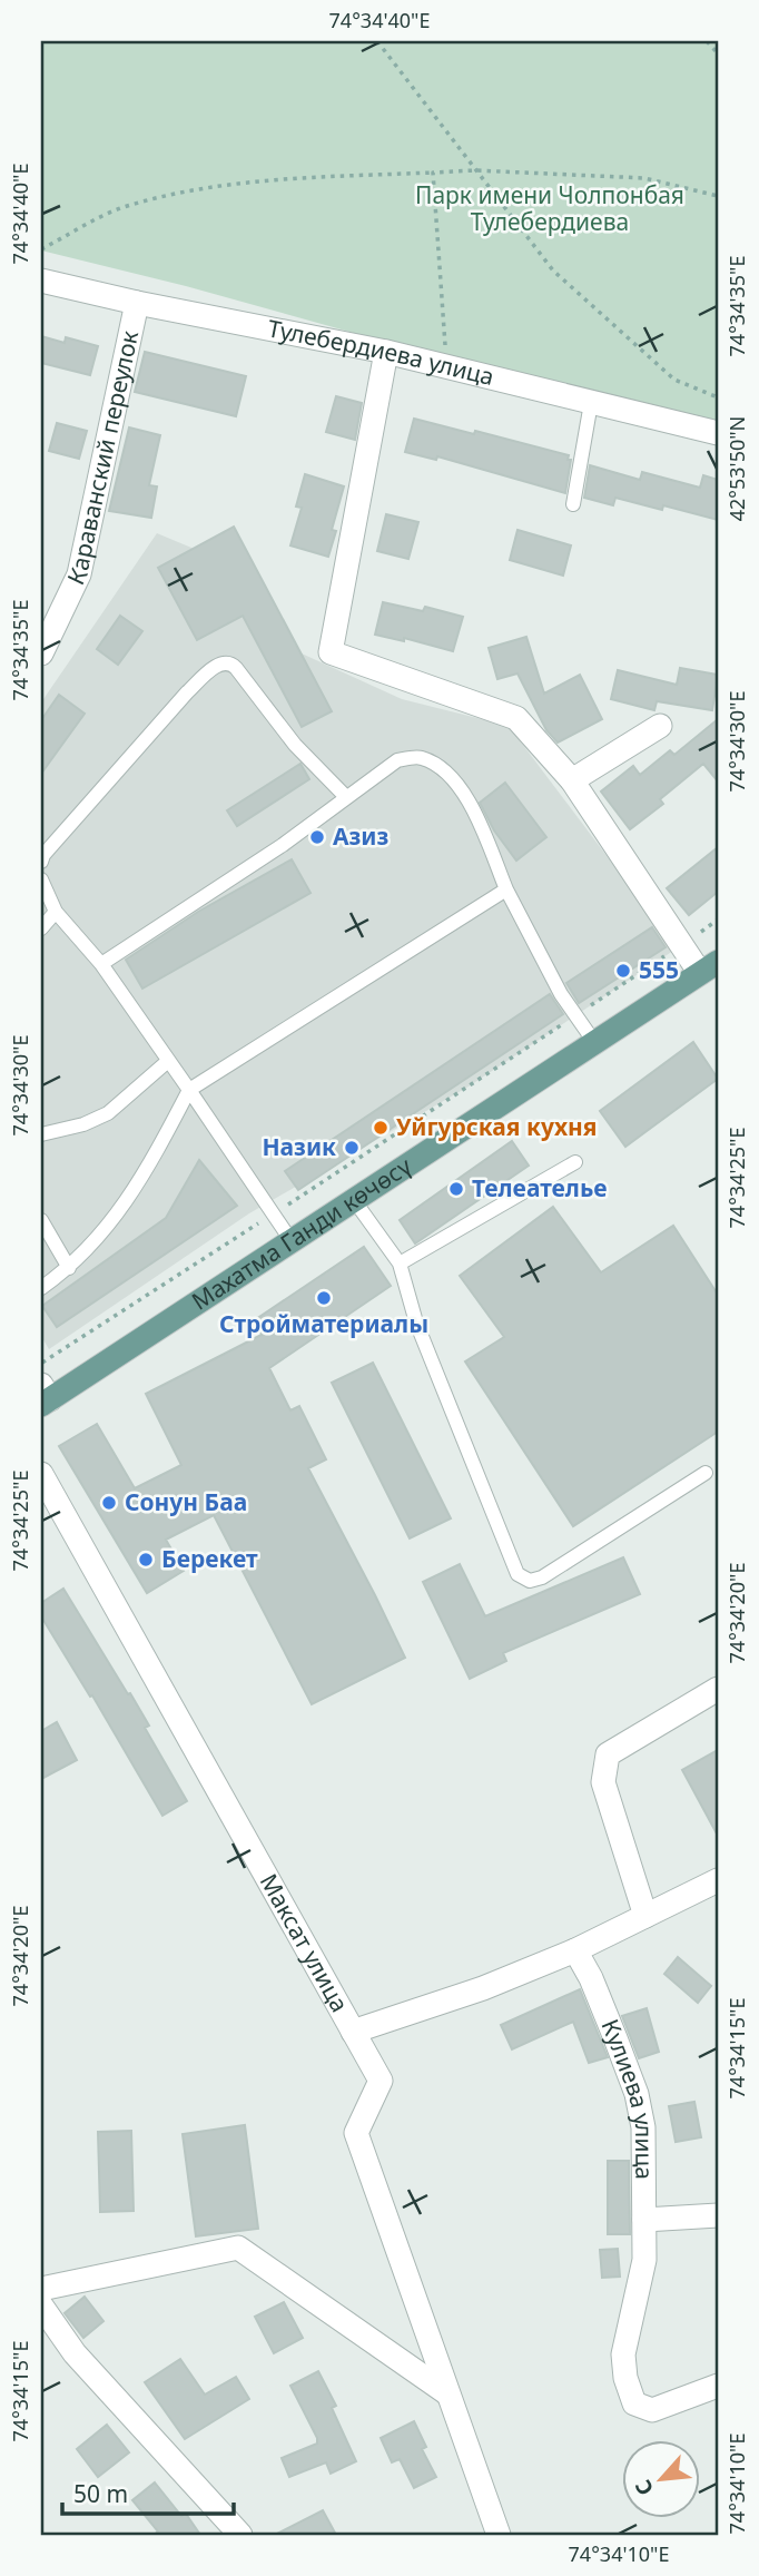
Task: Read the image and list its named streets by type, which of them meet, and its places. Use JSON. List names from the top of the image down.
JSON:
{
  "streets": {
    "main road": ["Махатма Ганди көчөсү"],
    "street": [
      "Тулебердиева улица",
      "Караванский переулок",
      "Максат улица",
      "Кулиева улица"
    ]
  },
  "crossings": [
    ["Тулебердиева улица", "Караванский переулок"]
  ],
  "parks": ["Парк имени Чолпонбая Тулебердиева"],
  "places": [
    "Азиз",
    "555",
    "Уйгурская кухня",
    "Назик",
    "Телеателье",
    "Стройматериалы",
    "Сонун Баа",
    "Берекет"
  ],
  "scale_bar": "50 m",
  "north": "bottom left",
  "coordinates": [
    "74°34'40\"E",
    "74°34'35\"E",
    "42°53'50\"N",
    "74°34'30\"E",
    "74°34'25\"E",
    "74°34'20\"E",
    "74°34'15\"E",
    "74°34'10\"E"
  ]
}
